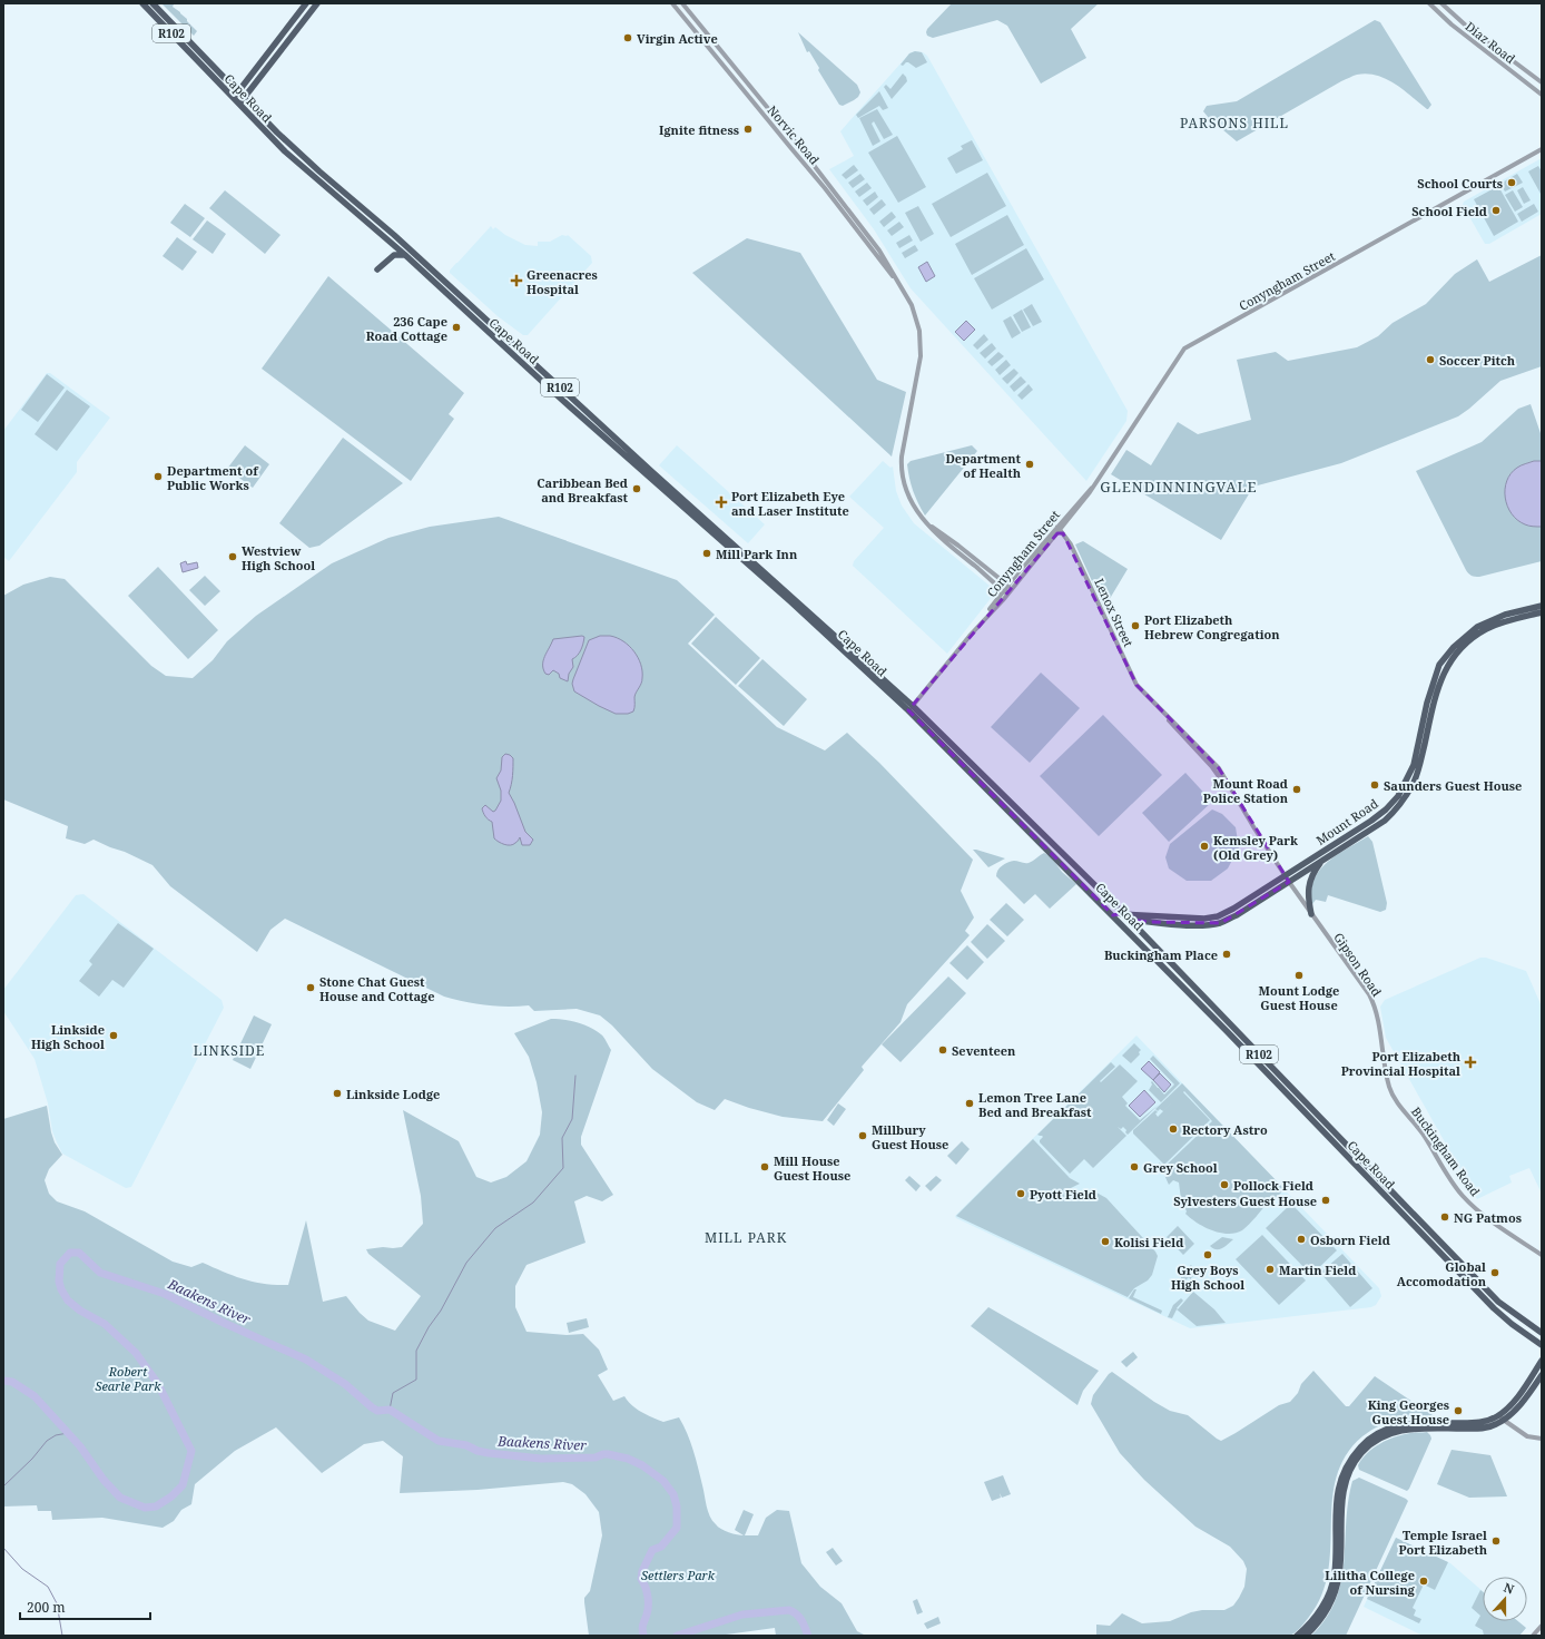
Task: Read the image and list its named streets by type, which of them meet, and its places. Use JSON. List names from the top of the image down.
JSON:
{
  "streets": {
    "main road": ["R102", "Cape Road", "Mount Road"],
    "street": [
      "Diaz Road",
      "Norvic Road",
      "Conyngham Street",
      "Lenox Street",
      "Gipson Road",
      "Buckingham Road"
    ]
  },
  "crossings": [
    ["Cape Road", "Conyngham Street"],
    ["Cape Road", "Mount Road"],
    ["Norvic Road", "Conyngham Street"],
    ["Conyngham Street", "Lenox Street"],
    ["Lenox Street", "Mount Road"],
    ["Lenox Street", "Gipson Road"],
    ["Mount Road", "Gipson Road"],
    ["Gipson Road", "Buckingham Road"]
  ],
  "districts": [
    "PARSONS HILL",
    "GLENDINNINGVALE",
    "LINKSIDE",
    "MILL PARK"
  ],
  "water": ["Baakens River"],
  "parks": ["Robert Searle Park", "Settlers Park"],
  "places": {
    "other": [
      "Virgin Active",
      "Ignite fitness",
      "School Courts",
      "School Field",
      "236 Cape Road Cottage",
      "Soccer Pitch",
      "Department of Health",
      "Department of Public Works",
      "Caribbean Bed and Breakfast",
      "Mill Park Inn",
      "Westview High School",
      "Port Elizabeth Hebrew Congregation",
      "Saunders Guest House",
      "Mount Road Police Station",
      "Kemsley Park (Old Grey)",
      "Buckingham Place",
      "Mount Lodge Guest House",
      "Stone Chat Guest House and Cottage",
      "Linkside High School",
      "Seventeen",
      "Linkside Lodge",
      "Lemon Tree Lane Bed and Breakfast",
      "Rectory Astro",
      "Millbury Guest House",
      "Mill House Guest House",
      "Grey School",
      "Pollock Field",
      "Pyott Field",
      "Sylvesters Guest House",
      "NG Patmos",
      "Osborn Field",
      "Kolisi Field",
      "Grey Boys High School",
      "Martin Field",
      "Global Accomodation",
      "King Georges Guest House",
      "Temple Israel Port Elizabeth",
      "Lilitha College of Nursing"
    ],
    "health": ["Greenacres Hospital", "Port Elizabeth Eye and Laser Institute", "Port Elizabeth Provincial Hospital"]
  },
  "scale_bar": "200 m",
  "north": "top"
}
